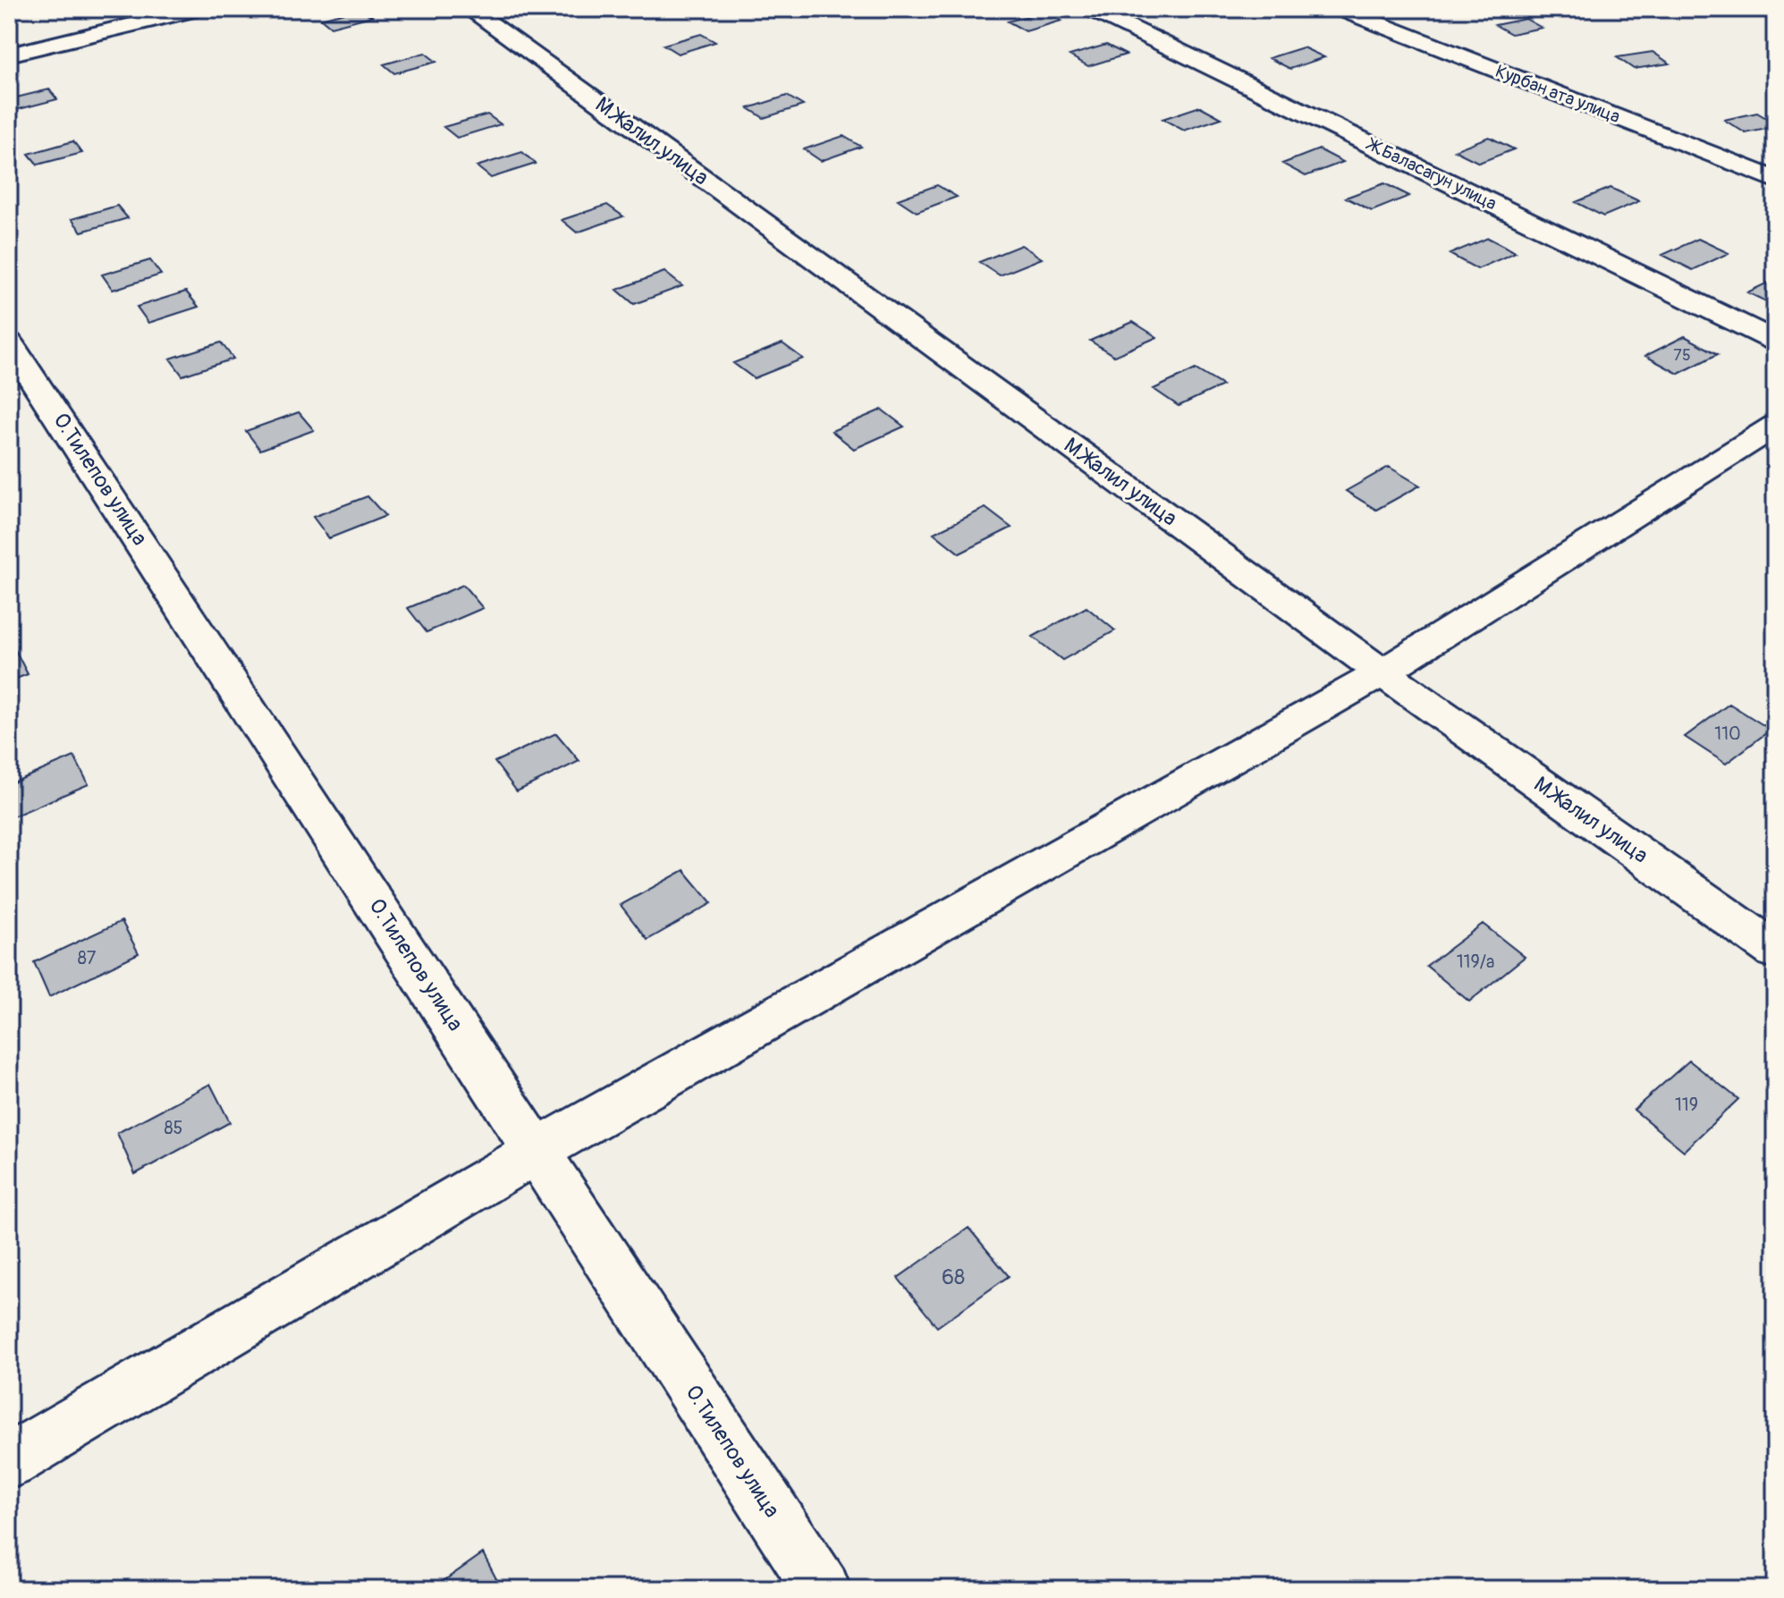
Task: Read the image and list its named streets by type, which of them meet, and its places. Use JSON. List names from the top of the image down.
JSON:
{
  "streets": {
    "street": [
      "Курбан ата улица",
      "М.Жалил улица",
      "Ж.Баласагун улица",
      "О.Тилепов улица"
    ]
  },
  "house_numbers": [
    "75",
    "110",
    "87",
    "119/а",
    "119",
    "85",
    "68"
  ]
}
